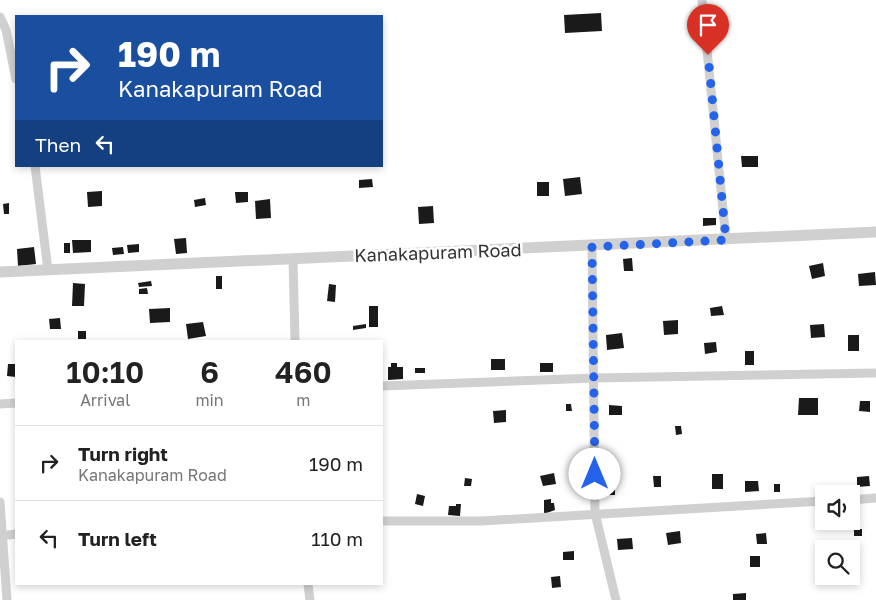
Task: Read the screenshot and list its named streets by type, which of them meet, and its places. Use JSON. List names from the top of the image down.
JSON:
{
  "streets": {
    "street": ["Kanakapuram Road"]
  },
  "page": {
    "turn": ["190 m", "Kanakapuram Road"],
    "then": "Then",
    "eta": [
      "10:10",
      "Arrival",
      "6",
      "min",
      "460",
      "m"
    ],
    "list": [
      {
        "name": "Turn right",
        "note": "Kanakapuram Road",
        "value": "190 m"
      },
      {
        "name": "Turn left",
        "value": "110 m"
      }
    ]
  }
}
